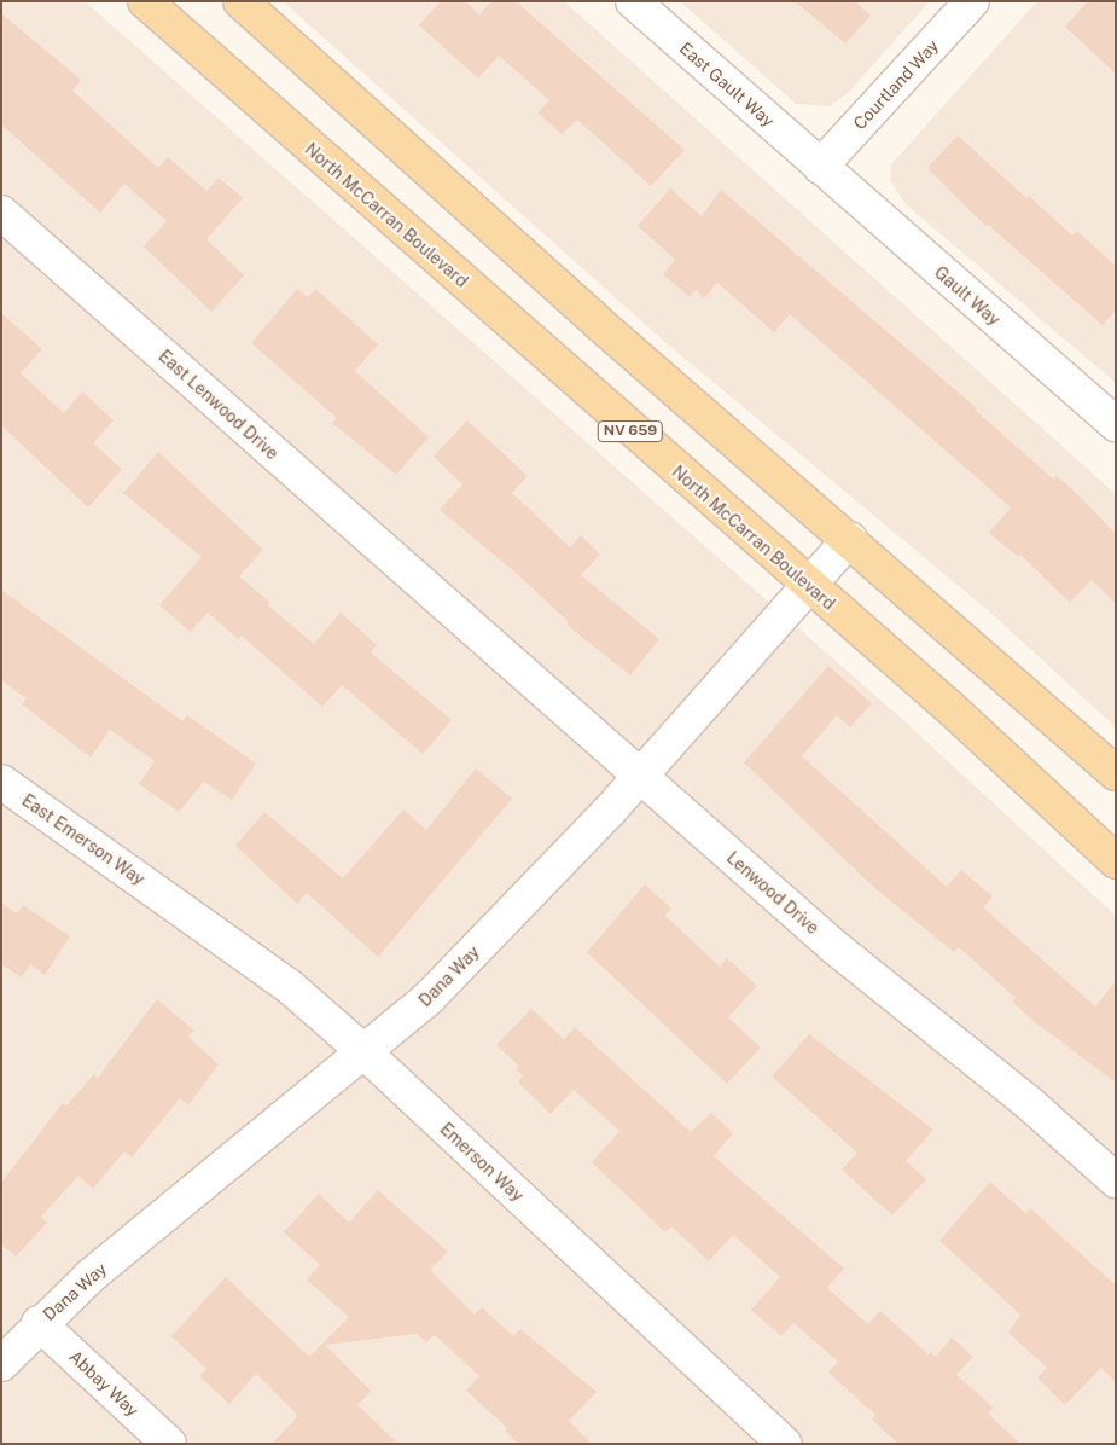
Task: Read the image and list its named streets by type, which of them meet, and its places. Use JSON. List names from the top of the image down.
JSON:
{
  "streets": {
    "main road": ["North McCarran Boulevard", "NV 659"],
    "street": [
      "East Gault Way",
      "Courtland Way",
      "Gault Way",
      "East Lenwood Drive",
      "East Emerson Way",
      "Lenwood Drive",
      "Dana Way",
      "Emerson Way",
      "Abbay Way"
    ]
  },
  "crossings": [
    ["East Gault Way", "Courtland Way"],
    ["East Gault Way", "Gault Way"],
    ["Courtland Way", "Gault Way"],
    ["North McCarran Boulevard", "Dana Way"],
    ["East Lenwood Drive", "Lenwood Drive"],
    ["East Emerson Way", "Emerson Way"],
    ["Lenwood Drive", "Dana Way"],
    ["Dana Way", "Emerson Way"],
    ["Dana Way", "Abbay Way"]
  ]
}
